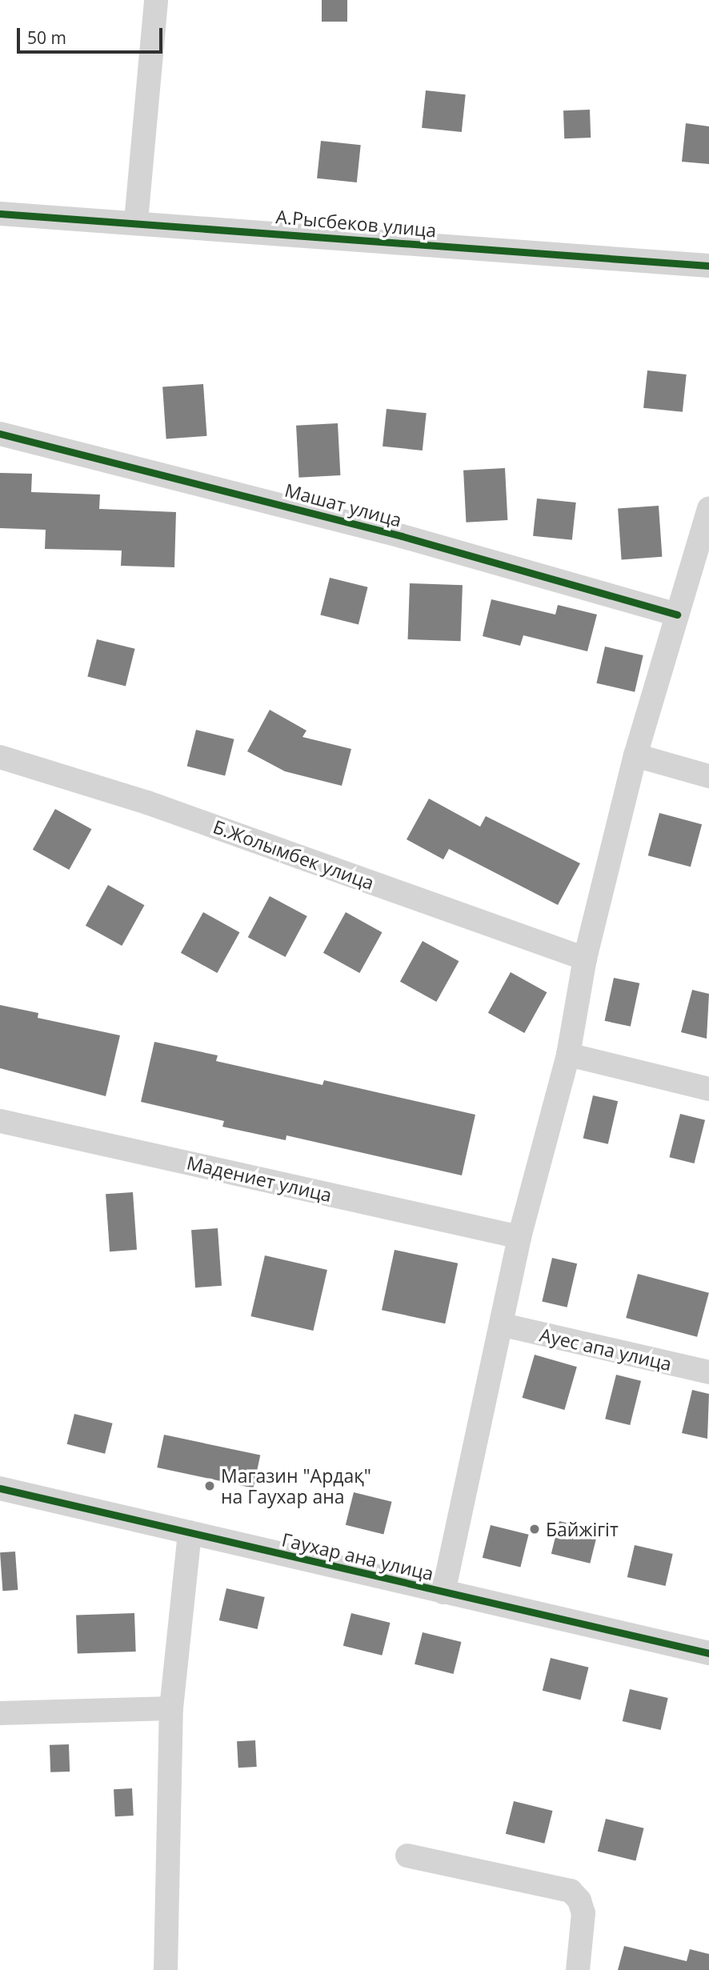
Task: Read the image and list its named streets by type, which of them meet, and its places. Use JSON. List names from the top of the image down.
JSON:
{
  "streets": {
    "street": [
      "А.Рысбеков улица",
      "Машат улица",
      "Б.Жолымбек улица",
      "Мадениет улица",
      "Ауес апа улица",
      "Гаухар ана улица"
    ]
  },
  "places": ["Магазин \"Ардақ\" на Гаухар ана", "Байжігіт"],
  "scale_bar": "50 m"
}
